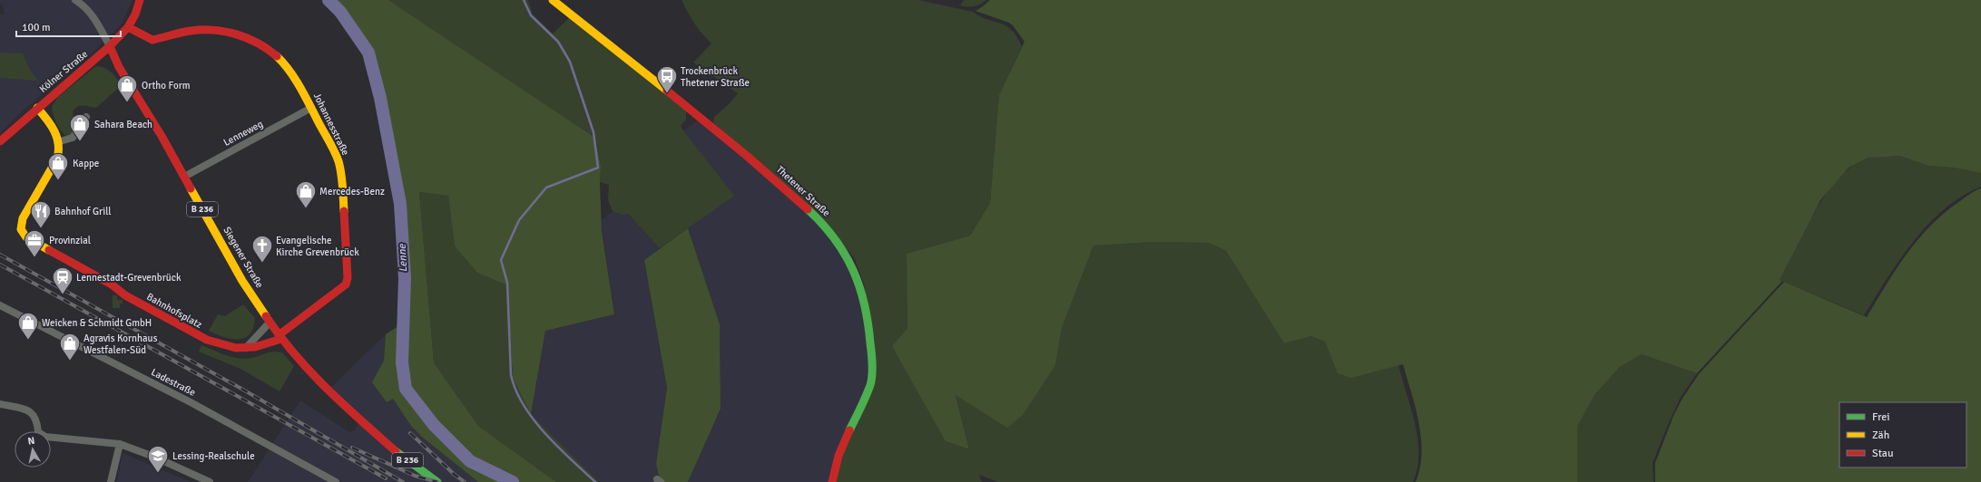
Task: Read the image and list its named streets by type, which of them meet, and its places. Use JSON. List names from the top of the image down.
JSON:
{
  "streets": {
    "street": [
      "Kölner Straße",
      "Johannesstraße",
      "Lenneweg",
      "Thetener Straße",
      "B 236",
      "Siegener Straße",
      "Bahnhofsplatz",
      "Ladestraße"
    ]
  },
  "crossings": [
    ["Kölner Straße", "Johannesstraße"],
    ["Kölner Straße", "Siegener Straße"],
    ["Kölner Straße", "Bahnhofsplatz"],
    ["Johannesstraße", "Lenneweg"],
    ["Johannesstraße", "Siegener Straße"],
    ["Johannesstraße", "Bahnhofsplatz"],
    ["Lenneweg", "Siegener Straße"],
    ["Siegener Straße", "Bahnhofsplatz"]
  ],
  "water": ["Lenne"],
  "places": {
    "bus stop": ["Trockenbrück Thetener Straße"],
    "shop": [
      "Ortho Form",
      "Sahara Beach",
      "Kappe",
      "Mercedes-Benz",
      "Weicken & Schmidt GmbH",
      "Agravis Kornhaus Westfalen-Süd"
    ],
    "restaurant": ["Bahnhof Grill"],
    "office": ["Provinzial"],
    "church": ["Evangelische Kirche Grevenbrück"],
    "station": ["Lennestadt-Grevenbrück"],
    "school or university": ["Lessing-Realschule"]
  },
  "legend": ["Frei", "Zäh", "Stau"],
  "scale_bar": "100 m",
  "north": "top"
}
